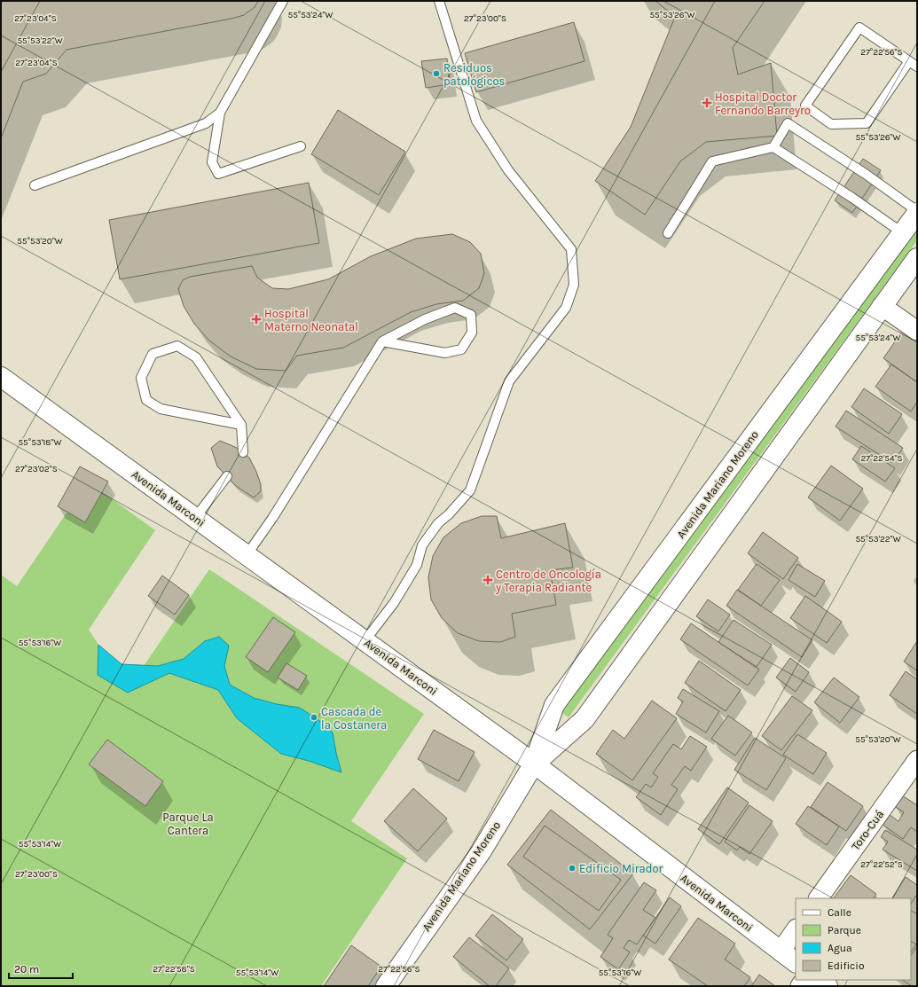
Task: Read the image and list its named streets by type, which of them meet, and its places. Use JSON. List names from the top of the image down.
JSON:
{
  "streets": {
    "main road": ["Avenida Mariano Moreno", "Avenida Marconi"],
    "street": ["Toro-Cuá"]
  },
  "crossings": [
    ["Avenida Mariano Moreno", "Avenida Marconi"]
  ],
  "parks": ["Parque La Cantera"],
  "places": {
    "other": ["Residuos patológicos", "Cascada de la Costanera", "Edificio Mirador"],
    "health": ["Hospital Doctor Fernando Barreyro", "Hospital Materno Neonatal", "Centro de Oncología y Terapia Radiante"]
  },
  "legend": [
    "Calle",
    "Parque",
    "Agua",
    "Edificio"
  ],
  "scale_bar": "20 m",
  "coordinates": [
    "55°53'24\"W",
    "55°53'26\"W",
    "27°23'04\"S",
    "27°23'00\"S",
    "55°53'22\"W",
    "27°22'56\"S",
    "55°53'20\"W",
    "55°53'18\"W",
    "27°22'54\"S",
    "27°23'02\"S",
    "55°53'16\"W",
    "55°53'14\"W",
    "27°22'52\"S",
    "27°22'58\"S"
  ]
}
